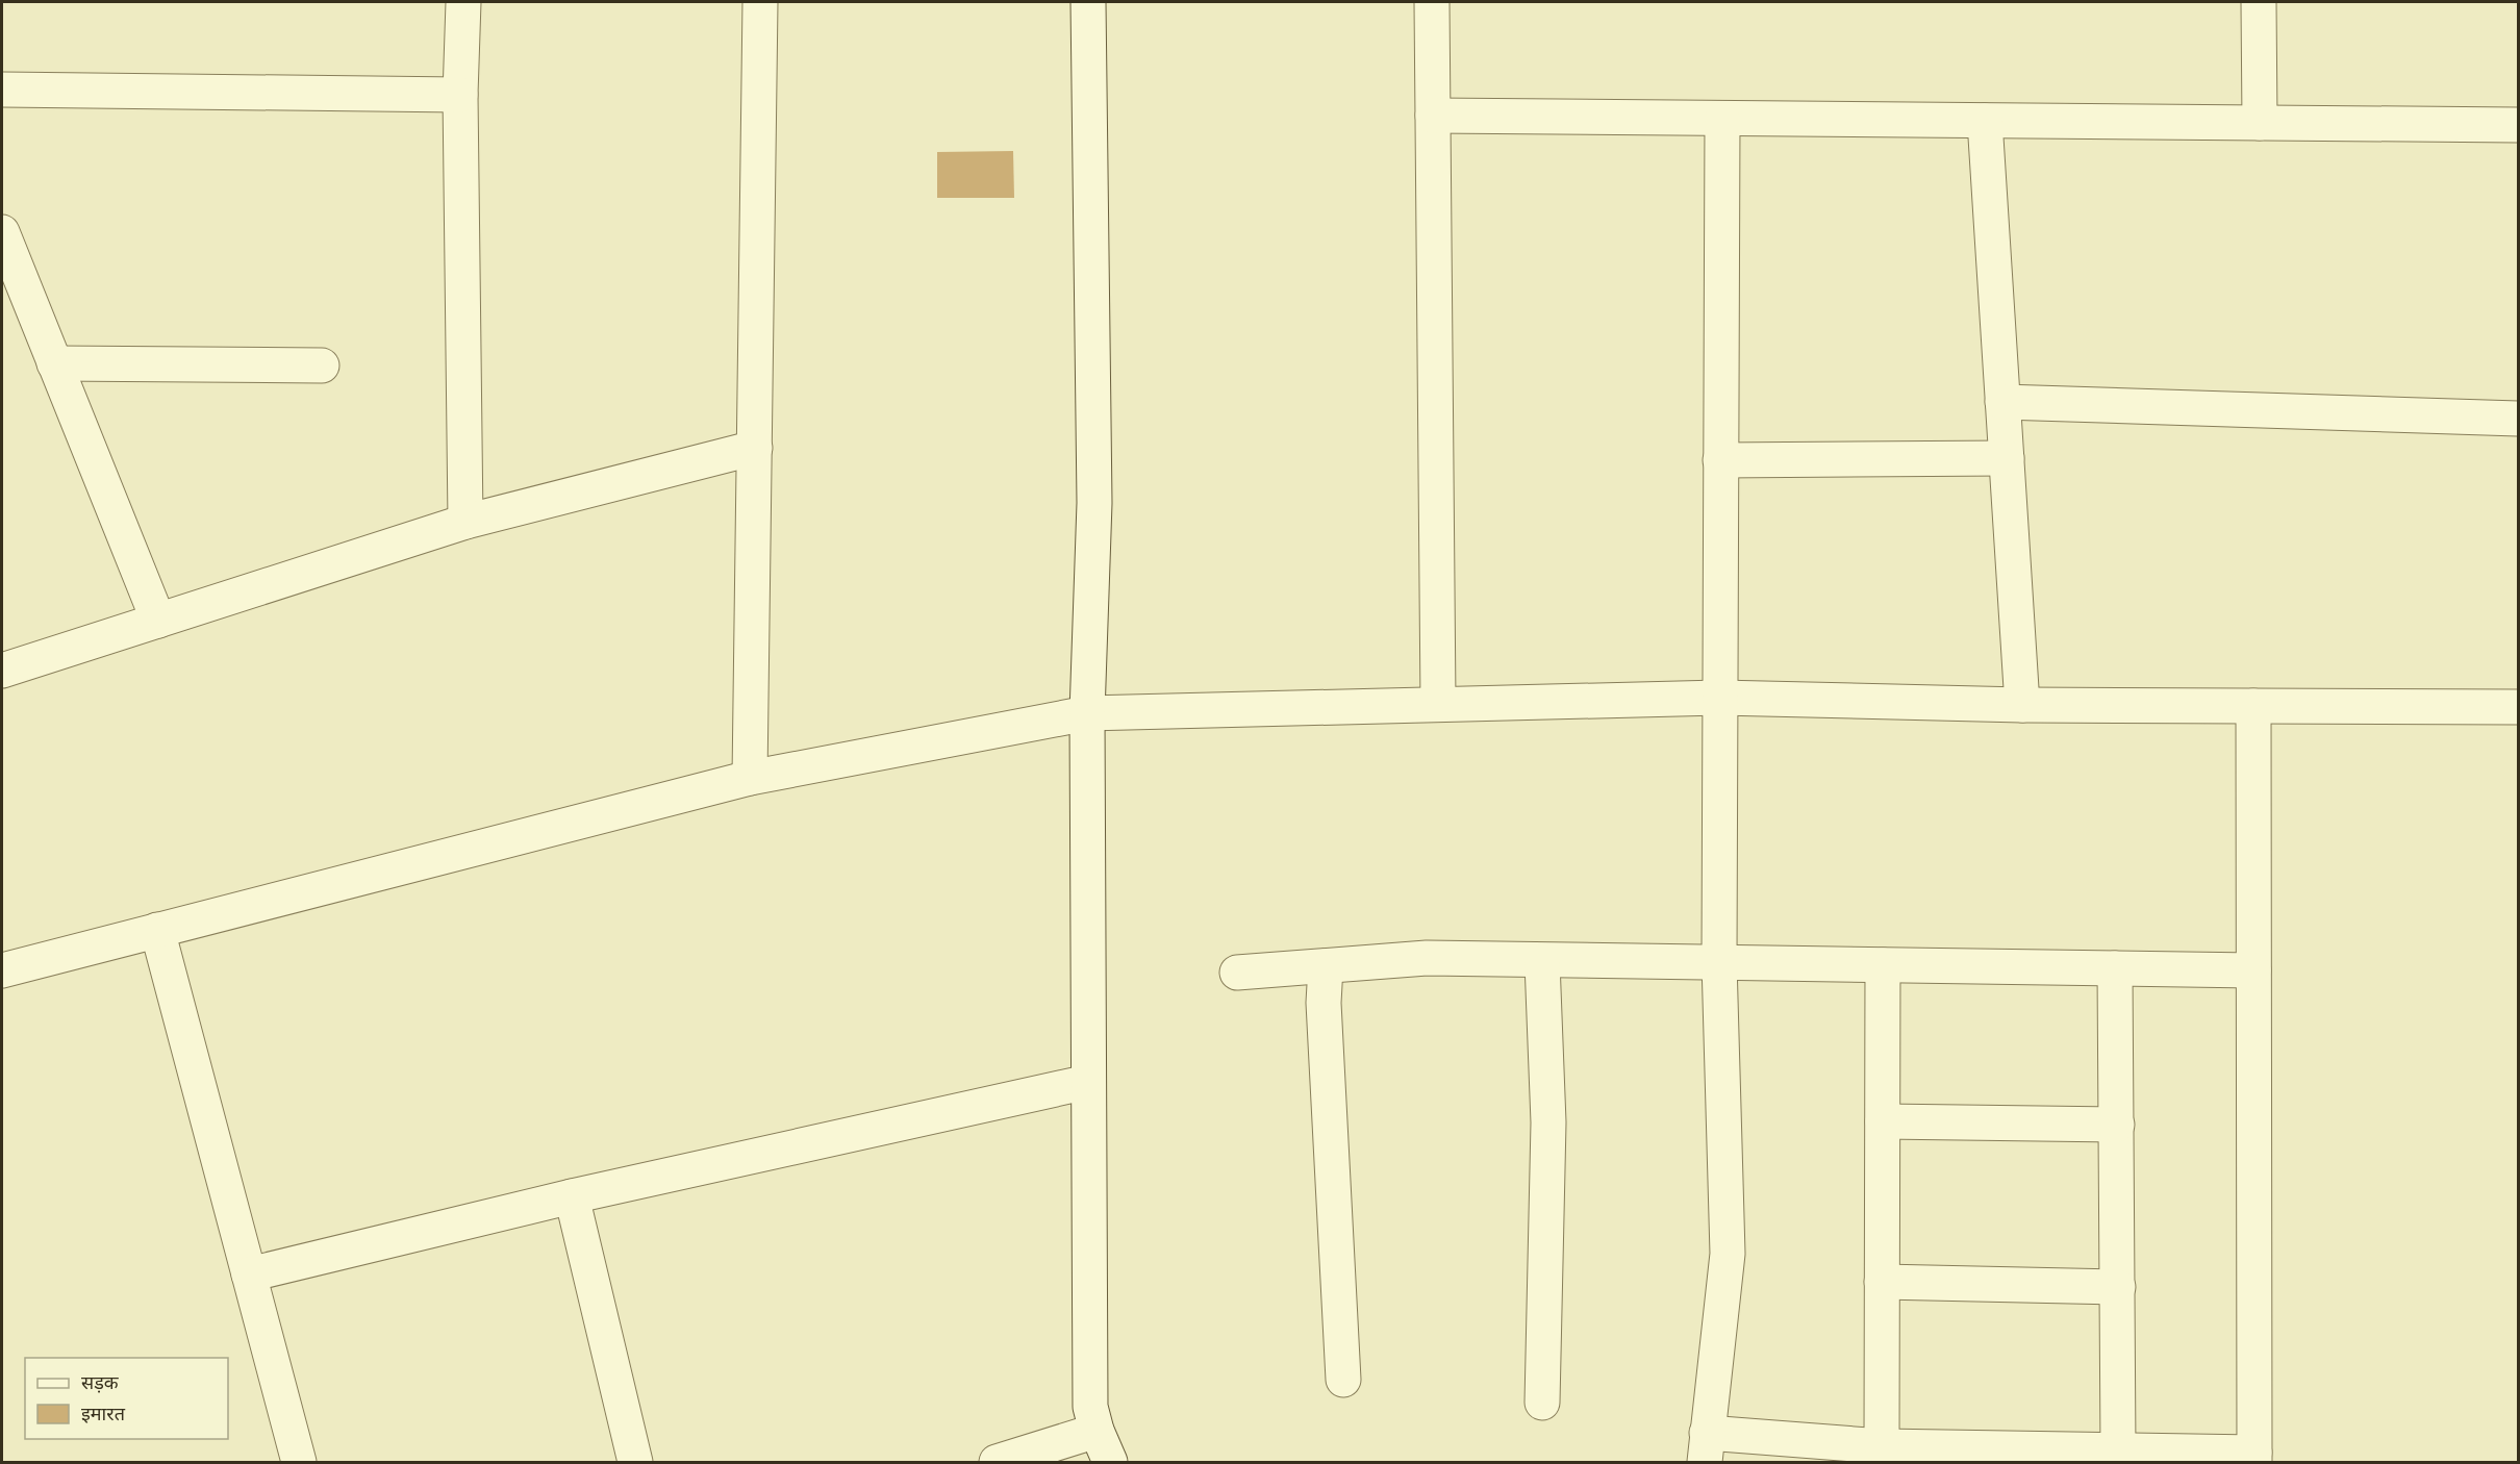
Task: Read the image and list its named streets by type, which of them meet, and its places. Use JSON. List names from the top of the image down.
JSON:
{
  "legend": ["सड़क", "इमारत"]
}
